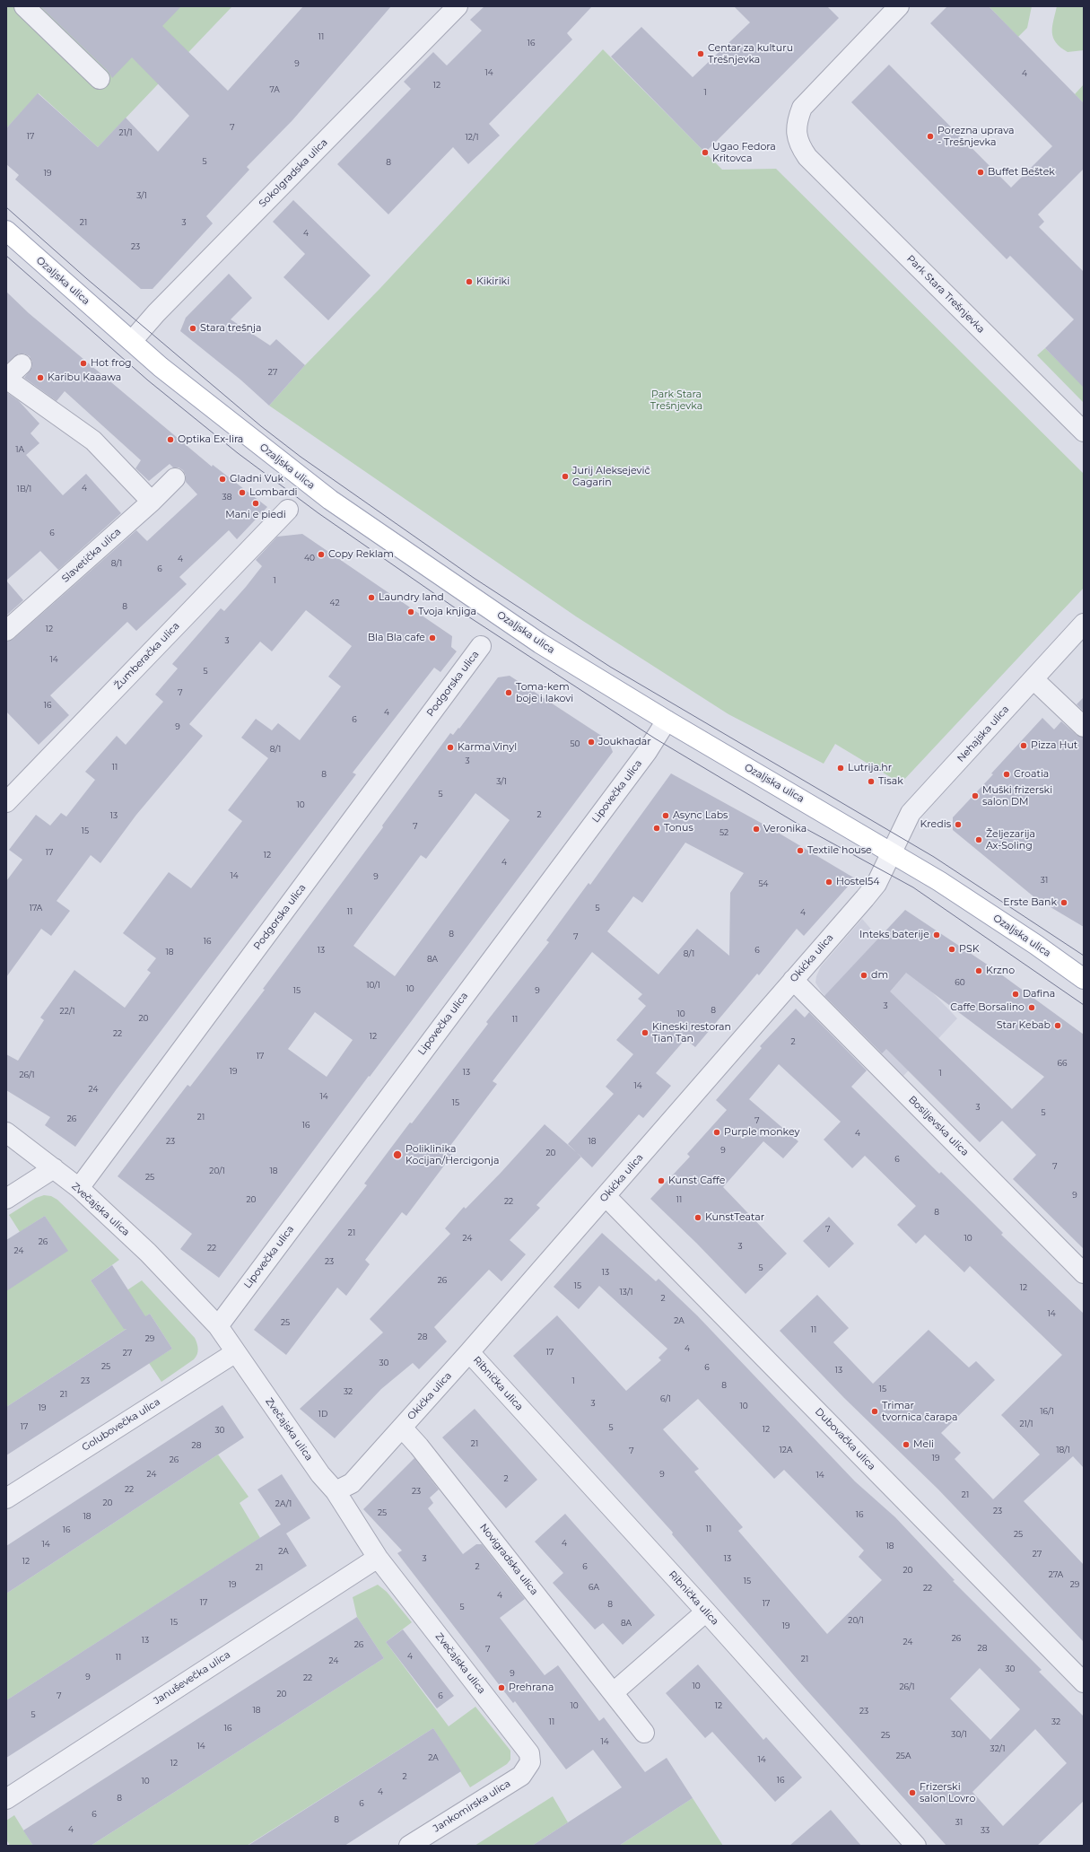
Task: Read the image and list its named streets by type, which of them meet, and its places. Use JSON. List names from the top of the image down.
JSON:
{
  "streets": {
    "main road": ["Ozaljska ulica"],
    "street": [
      "Sokolgradska ulica",
      "Park Stara Trešnjevka",
      "Slavetička ulica",
      "Žumberačka ulica",
      "Podgorska ulica",
      "Nehajska ulica",
      "Lipovečka ulica",
      "Okićka ulica",
      "Bosiljevska ulica",
      "Zvečajska ulica",
      "Ribnička ulica",
      "Golubovečka ulica",
      "Dubovačka ulica",
      "Novigradska ulica",
      "Januševečka ulica",
      "Jankomirska ulica"
    ]
  },
  "crossings": [
    ["Sokolgradska ulica", "Ozaljska ulica"],
    ["Ozaljska ulica", "Nehajska ulica"],
    ["Ozaljska ulica", "Lipovečka ulica"],
    ["Ozaljska ulica", "Okićka ulica"],
    ["Podgorska ulica", "Zvečajska ulica"],
    ["Nehajska ulica", "Okićka ulica"],
    ["Lipovečka ulica", "Zvečajska ulica"],
    ["Okićka ulica", "Bosiljevska ulica"],
    ["Okićka ulica", "Zvečajska ulica"],
    ["Okićka ulica", "Ribnička ulica"],
    ["Okićka ulica", "Dubovačka ulica"],
    ["Okićka ulica", "Novigradska ulica"],
    ["Zvečajska ulica", "Golubovečka ulica"],
    ["Zvečajska ulica", "Januševečka ulica"],
    ["Zvečajska ulica", "Jankomirska ulica"]
  ],
  "parks": ["Park Stara Trešnjevka"],
  "places": [
    "Centar za kulturu Trešnjevka",
    "Porezna uprava - Trešnjevka",
    "Ugao Fedora Kritovca",
    "Buffet Beštek",
    "Kikiriki",
    "Stara trešnja",
    "Hot frog",
    "Karibu Kaaawa",
    "Optika Ex-lira",
    "Jurij Aleksejevič Gagarin",
    "Gladni Vuk",
    "Lombardi",
    "Mani e piedi",
    "Copy Reklam",
    "Laundry land",
    "Tvoja knjiga",
    "Bla Bla cafe",
    "Toma-kem boje i lakovi",
    "Joukhadar",
    "Pizza Hut",
    "Karma Vinyl",
    "Lutrija.hr",
    "Croatia",
    "Tisak",
    "Muški frizerski salon DM",
    "Async Labs",
    "Kredis",
    "Tonus",
    "Veronika",
    "Željezarija Ax-Soling",
    "Textile house",
    "Hostel54",
    "Erste Bank",
    "Inteks baterije",
    "PSK",
    "Krzno",
    "dm",
    "Dafina",
    "Caffe Borsalino",
    "Star Kebab",
    "Kineski restoran Tian Tan",
    "Purple monkey",
    "Poliklinika Kocijan/Hercigonja",
    "Kunst Caffe",
    "KunstTeatar",
    "Trimar tvornica čarapa",
    "Meli",
    "Prehrana",
    "Frizerski salon Lovro"
  ],
  "house_numbers": [
    "11",
    "16",
    "9",
    "14",
    "4",
    "12",
    "7A",
    "1",
    "7",
    "21/1",
    "17",
    "12/1",
    "5",
    "8",
    "19",
    "3/1",
    "21",
    "3",
    "4",
    "23",
    "27",
    "1A",
    "4",
    "1B/1",
    "38",
    "6",
    "40",
    "4",
    "8/1",
    "6",
    "1",
    "42",
    "8",
    "12",
    "3",
    "14",
    "5",
    "7",
    "16",
    "4",
    "6",
    "9",
    "50",
    "8/1",
    "3",
    "11",
    "8",
    "3/1",
    "5",
    "10",
    "2",
    "13",
    "7",
    "15",
    "52",
    "17",
    "12",
    "4",
    "14",
    "9",
    "31",
    "54",
    "17A",
    "5",
    "11",
    "4",
    "8",
    "7",
    "16",
    "13",
    "6",
    "18",
    "8/1",
    "8A",
    "60",
    "10/1",
    "10",
    "15",
    "9",
    "3",
    "8",
    "22/1",
    "10",
    "20",
    "11",
    "22",
    "12",
    "2",
    "17",
    "66",
    "19",
    "13",
    "1",
    "26/1",
    "14",
    "24",
    "14",
    "15",
    "3",
    "5",
    "21",
    "26",
    "7",
    "16",
    "4",
    "23",
    "18",
    "9",
    "20",
    "6",
    "7",
    "20/1",
    "18",
    "25",
    "9",
    "20",
    "11",
    "22",
    "8",
    "7",
    "21",
    "24",
    "10",
    "26",
    "3",
    "22",
    "24",
    "23",
    "5",
    "13",
    "26",
    "15",
    "12",
    "13/1",
    "2",
    "14",
    "2A",
    "25",
    "11",
    "28",
    "29",
    "4",
    "17",
    "27",
    "30",
    "25",
    "6",
    "13",
    "23",
    "1",
    "8",
    "15",
    "32",
    "21",
    "6/1",
    "3",
    "10",
    "19",
    "16/1",
    "1D",
    "21/1",
    "17",
    "5",
    "12",
    "30",
    "21",
    "28",
    "12A",
    "18/1",
    "7",
    "19",
    "26",
    "24",
    "9",
    "14",
    "2",
    "22",
    "23",
    "21",
    "20",
    "2A/1",
    "23",
    "25",
    "16",
    "18",
    "11",
    "16",
    "25",
    "4",
    "14",
    "18",
    "2A",
    "27",
    "3",
    "13",
    "12",
    "2",
    "6",
    "21",
    "20",
    "27A",
    "15",
    "19",
    "29",
    "6A",
    "22",
    "4",
    "17",
    "17",
    "8",
    "5",
    "20/1",
    "15",
    "8A",
    "19",
    "26",
    "13",
    "24",
    "26",
    "28",
    "7",
    "4",
    "11",
    "21",
    "24",
    "30",
    "9",
    "9",
    "22",
    "10",
    "26/1",
    "20",
    "7",
    "6",
    "10",
    "12",
    "18",
    "23",
    "5",
    "11",
    "32",
    "16",
    "30/1",
    "25",
    "14",
    "14",
    "32/1",
    "25A",
    "2A",
    "14",
    "12",
    "2",
    "16",
    "10",
    "4",
    "8",
    "6",
    "6",
    "8",
    "31",
    "4",
    "33"
  ]
}
